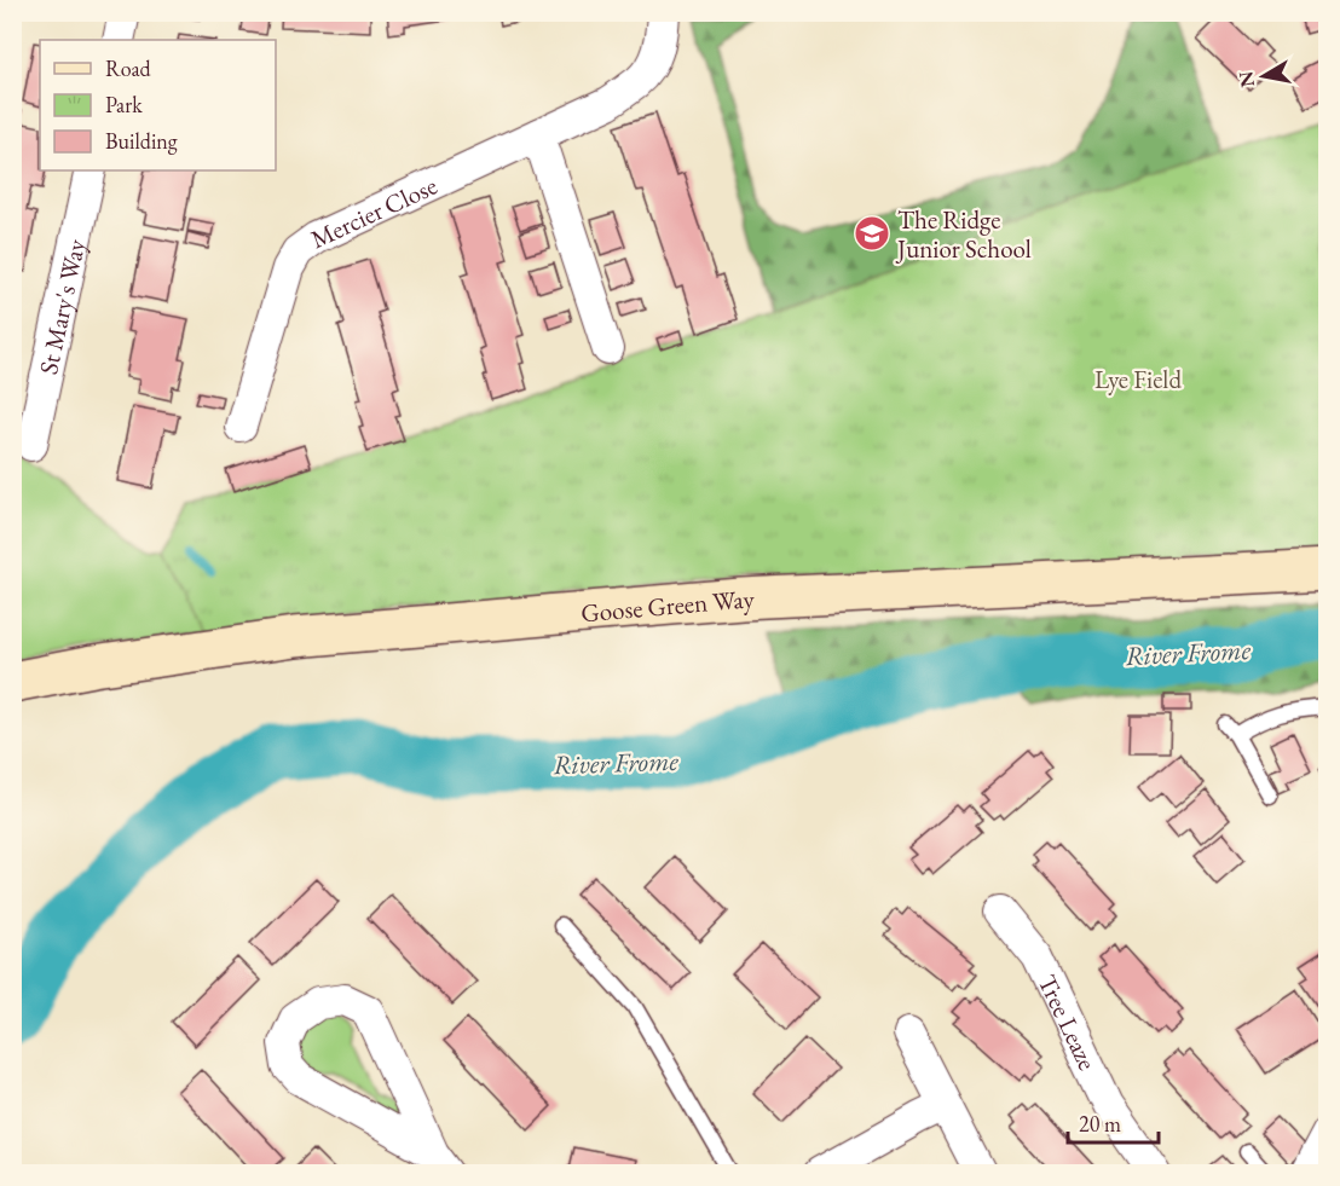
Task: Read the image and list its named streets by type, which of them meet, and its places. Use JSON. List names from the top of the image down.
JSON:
{
  "streets": {
    "main road": ["Goose Green Way"],
    "street": ["Mercier Close", "St Mary's Way", "Tree Leaze"]
  },
  "water": ["River Frome"],
  "parks": ["Lye Field"],
  "places": {
    "school or university": ["The Ridge Junior School"]
  },
  "legend": ["Road", "Park", "Building"],
  "scale_bar": "20 m",
  "north": "left"
}
